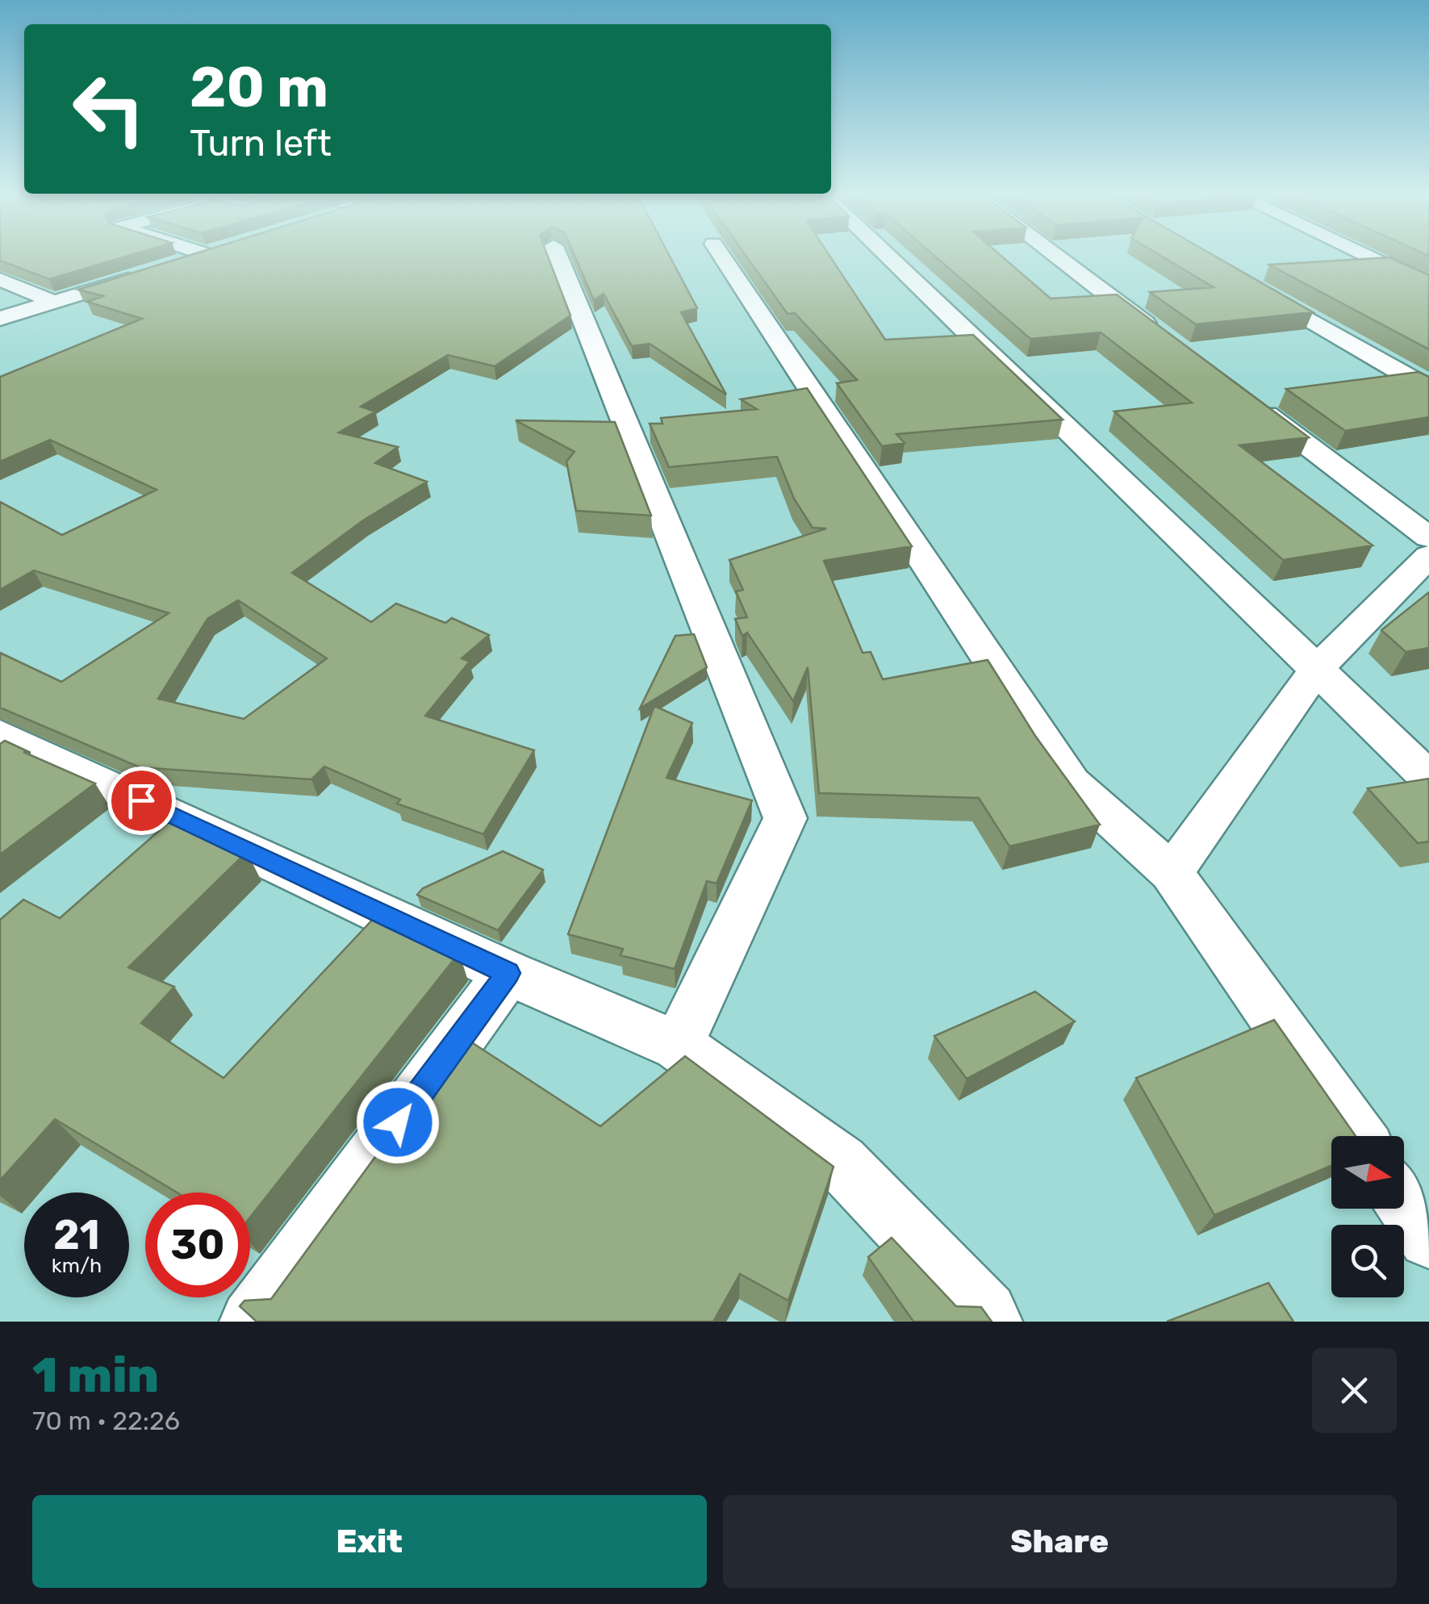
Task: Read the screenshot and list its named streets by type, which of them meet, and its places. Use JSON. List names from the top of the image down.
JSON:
{
  "north": "right",
  "page": {
    "turn": ["20 m", "Turn left"],
    "speed": "21 km/h",
    "limit": "30",
    "heading": ["1 min", "70 m · 22:26"],
    "buttons": ["Exit", "Share"]
  }
}
